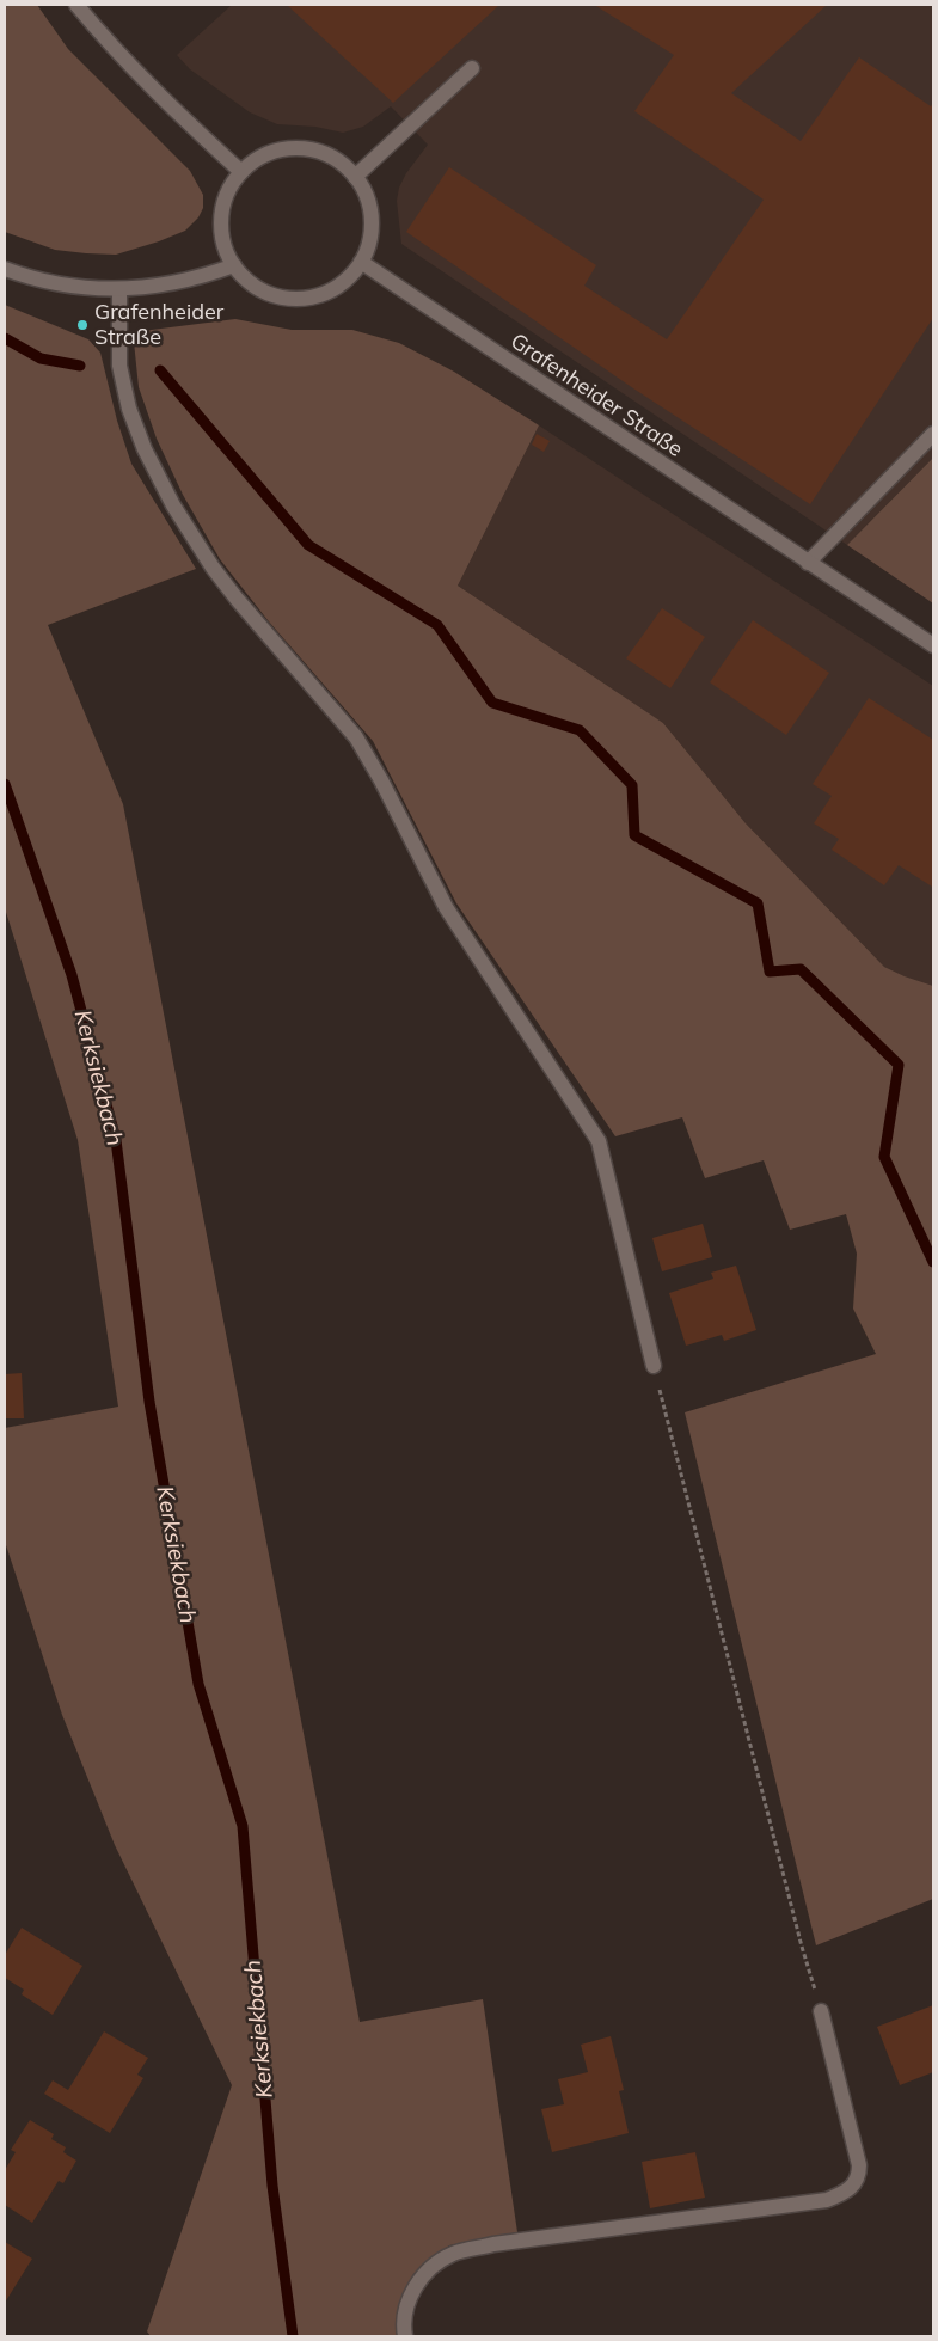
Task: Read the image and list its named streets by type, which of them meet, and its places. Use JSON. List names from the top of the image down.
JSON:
{
  "streets": {
    "street": ["Grafenheider Straße"]
  },
  "water": ["Kerksiekbach"],
  "places": ["Grafenheider Straße"]
}
